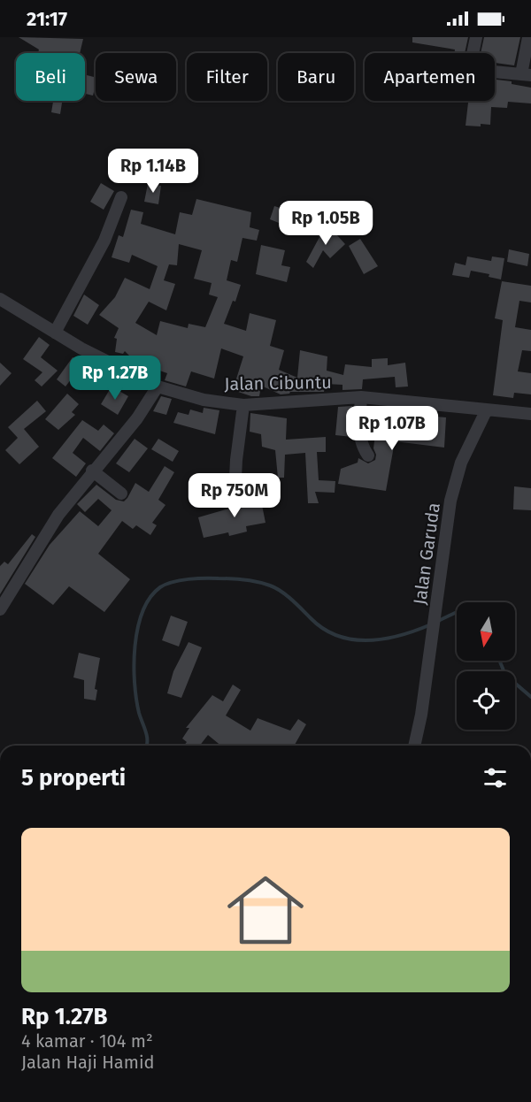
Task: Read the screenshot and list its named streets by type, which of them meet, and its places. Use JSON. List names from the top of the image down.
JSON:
{
  "streets": {
    "street": ["Jalan Cibuntu", "Jalan Garuda"]
  },
  "crossings": [
    ["Jalan Cibuntu", "Jalan Garuda"]
  ],
  "north": "bottom",
  "page": {
    "status": "21:17",
    "chip": [
      "Beli",
      "Sewa",
      "Filter",
      "Baru",
      "Apartemen"
    ],
    "price": [
      "Rp 1.14B",
      "Rp 1.05B",
      "Rp 1.27B",
      "Rp 1.07B",
      "Rp 750M"
    ],
    "heading": "5 properti",
    "list": [
      {
        "name": "Rp 1.27B",
        "note": "4 kamar · 104 m² · Jalan Haji Hamid"
      }
    ]
  }
}
